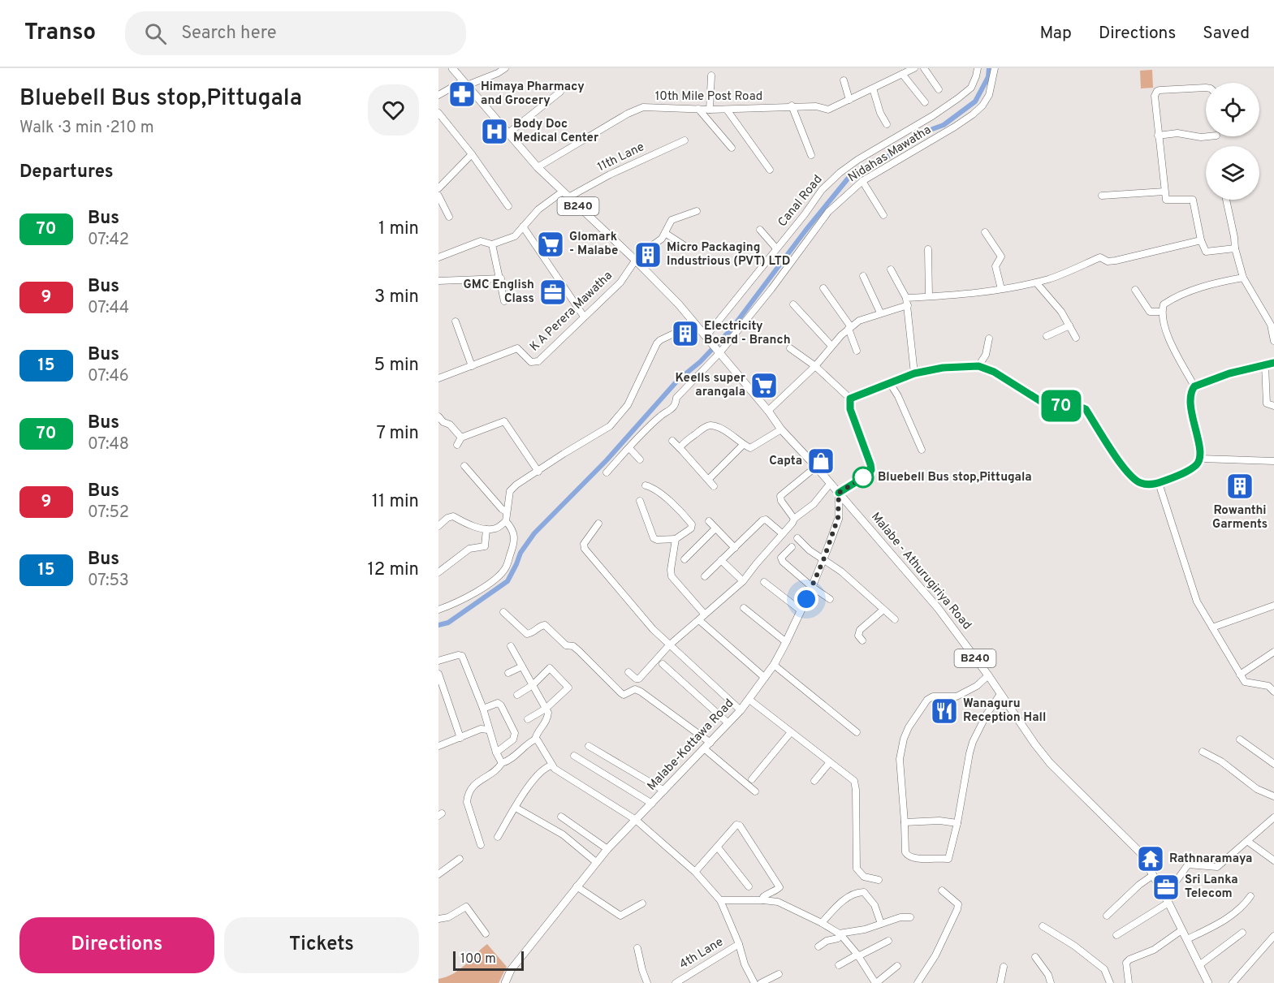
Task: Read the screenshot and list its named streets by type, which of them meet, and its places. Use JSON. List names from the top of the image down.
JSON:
{
  "streets": {
    "main road": ["B240", "Malabe - Athurugiriya Road", "Malabe-Kottawa Road"],
    "street": [
      "10th Mile Post Road",
      "Nidahas Mawatha",
      "11th Lane",
      "Canal Road",
      "K A Perera Mawatha",
      "4th Lane"
    ]
  },
  "crossings": [
    ["10th Mile Post Road", "B240"],
    ["Nidahas Mawatha", "B240"],
    ["Nidahas Mawatha", "Malabe - Athurugiriya Road"],
    ["11th Lane", "B240"],
    ["Canal Road", "B240"],
    ["B240", "K A Perera Mawatha"],
    ["B240", "Malabe - Athurugiriya Road"],
    ["Malabe - Athurugiriya Road", "Malabe-Kottawa Road"]
  ],
  "places": {
    "pharmacy": ["Himaya Pharmacy and Grocery"],
    "hospital": ["Body Doc Medical Center"],
    "supermarket": ["Glomark - Malabe", "Keells super arangala"],
    "building": ["Micro Packaging Industrious (PVT) LTD", "Electricity Board - Branch", "Rowanthi Garments"],
    "office": ["GMC English Class", "Sri Lanka Telecom"],
    "shop": ["Capta"],
    "other": ["Bluebell Bus stop,Pittugala"],
    "restaurant": ["Wanaguru Reception Hall"],
    "temple": ["Rathnaramaya"]
  },
  "lines": ["bus line 70"],
  "scale_bar": "100 m",
  "page": {
    "header": "Transo",
    "search": "Search here",
    "nav": ["Map", "Directions", "Saved"],
    "heading": [
      ["Bluebell Bus stop,Pittugala", "Walk · 3 min · 210 m"],
      "Departures"
    ],
    "on_map": "70",
    "list": [
      {
        "mark": "70",
        "name": "Bus",
        "note": "07:42",
        "value": "1 min"
      },
      {
        "mark": "9",
        "name": "Bus",
        "note": "07:44",
        "value": "3 min"
      },
      {
        "mark": "15",
        "name": "Bus",
        "note": "07:46",
        "value": "5 min"
      },
      {
        "mark": "70",
        "name": "Bus",
        "note": "07:48",
        "value": "7 min"
      },
      {
        "mark": "9",
        "name": "Bus",
        "note": "07:52",
        "value": "11 min"
      },
      {
        "mark": "15",
        "name": "Bus",
        "note": "07:53",
        "value": "12 min"
      }
    ],
    "buttons": ["Directions", "Tickets"],
    "scale": "100 m"
  }
}
